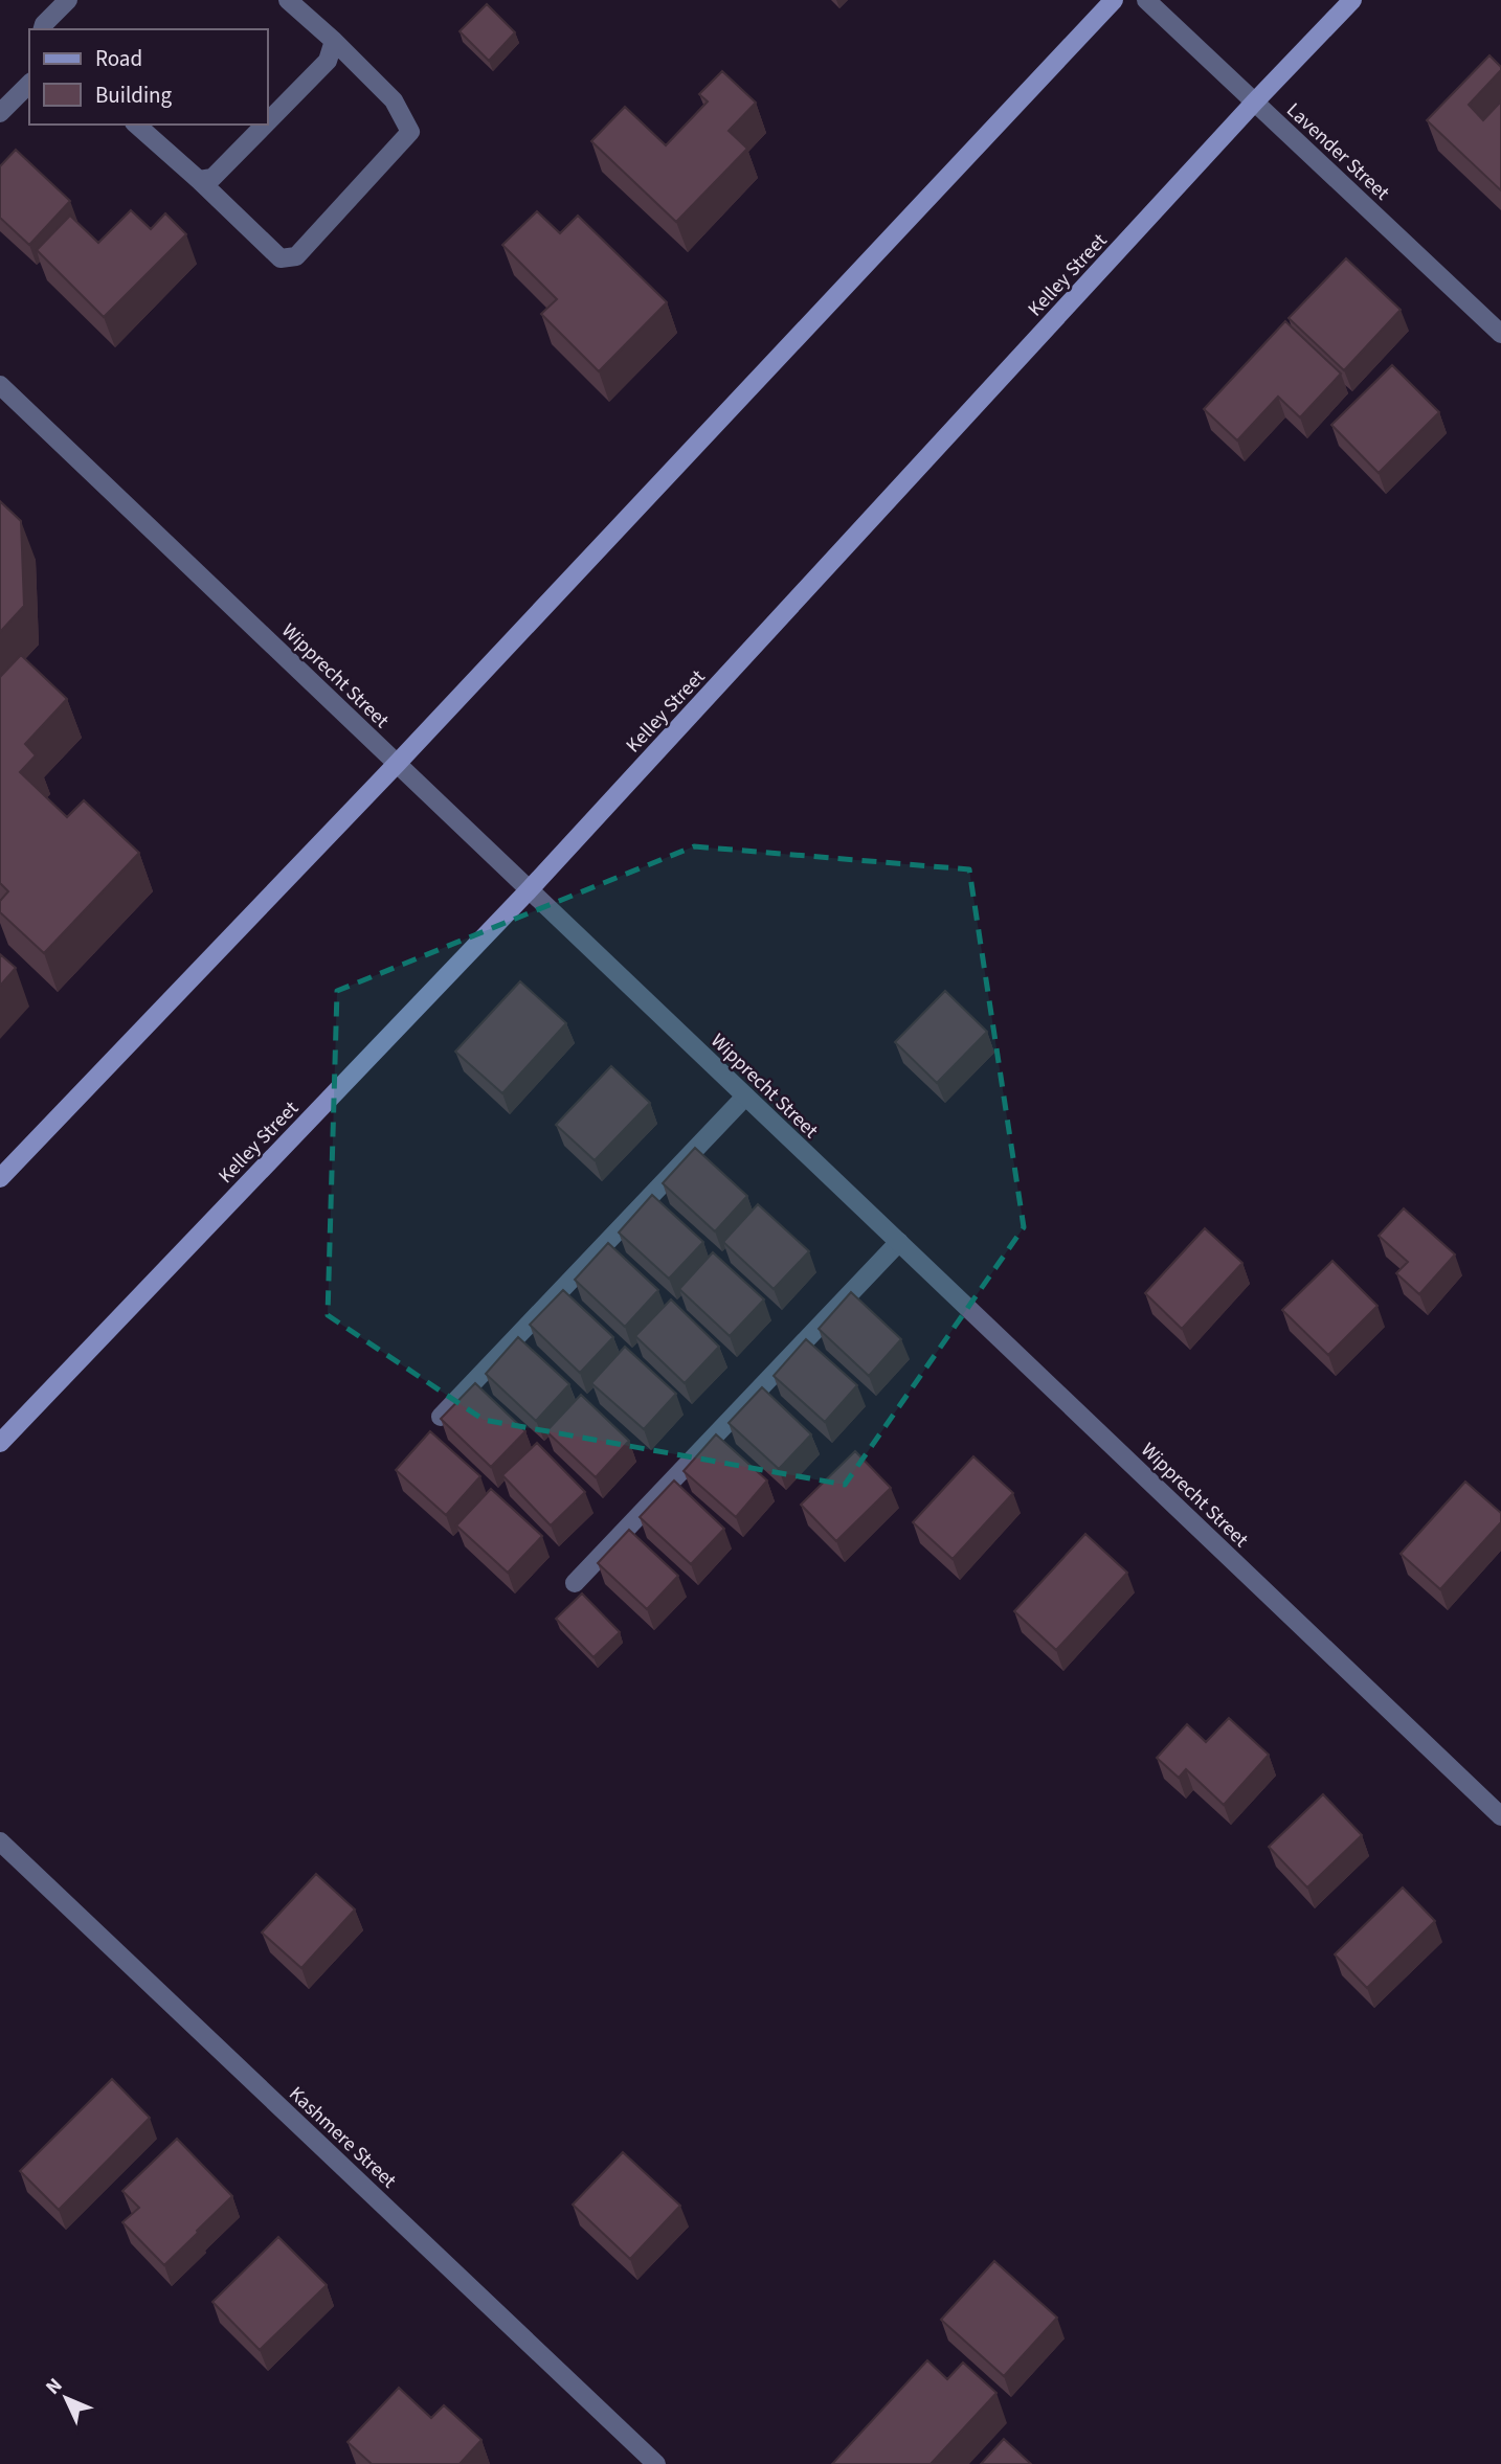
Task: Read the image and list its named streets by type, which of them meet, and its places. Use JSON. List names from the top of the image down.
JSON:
{
  "streets": {
    "main road": ["Kelley Street"],
    "street": ["Lavender Street", "Wipprecht Street", "Kashmere Street"]
  },
  "crossings": [
    ["Lavender Street", "Kelley Street"],
    ["Kelley Street", "Wipprecht Street"]
  ],
  "legend": ["Road", "Building"],
  "north": "top left"
}
